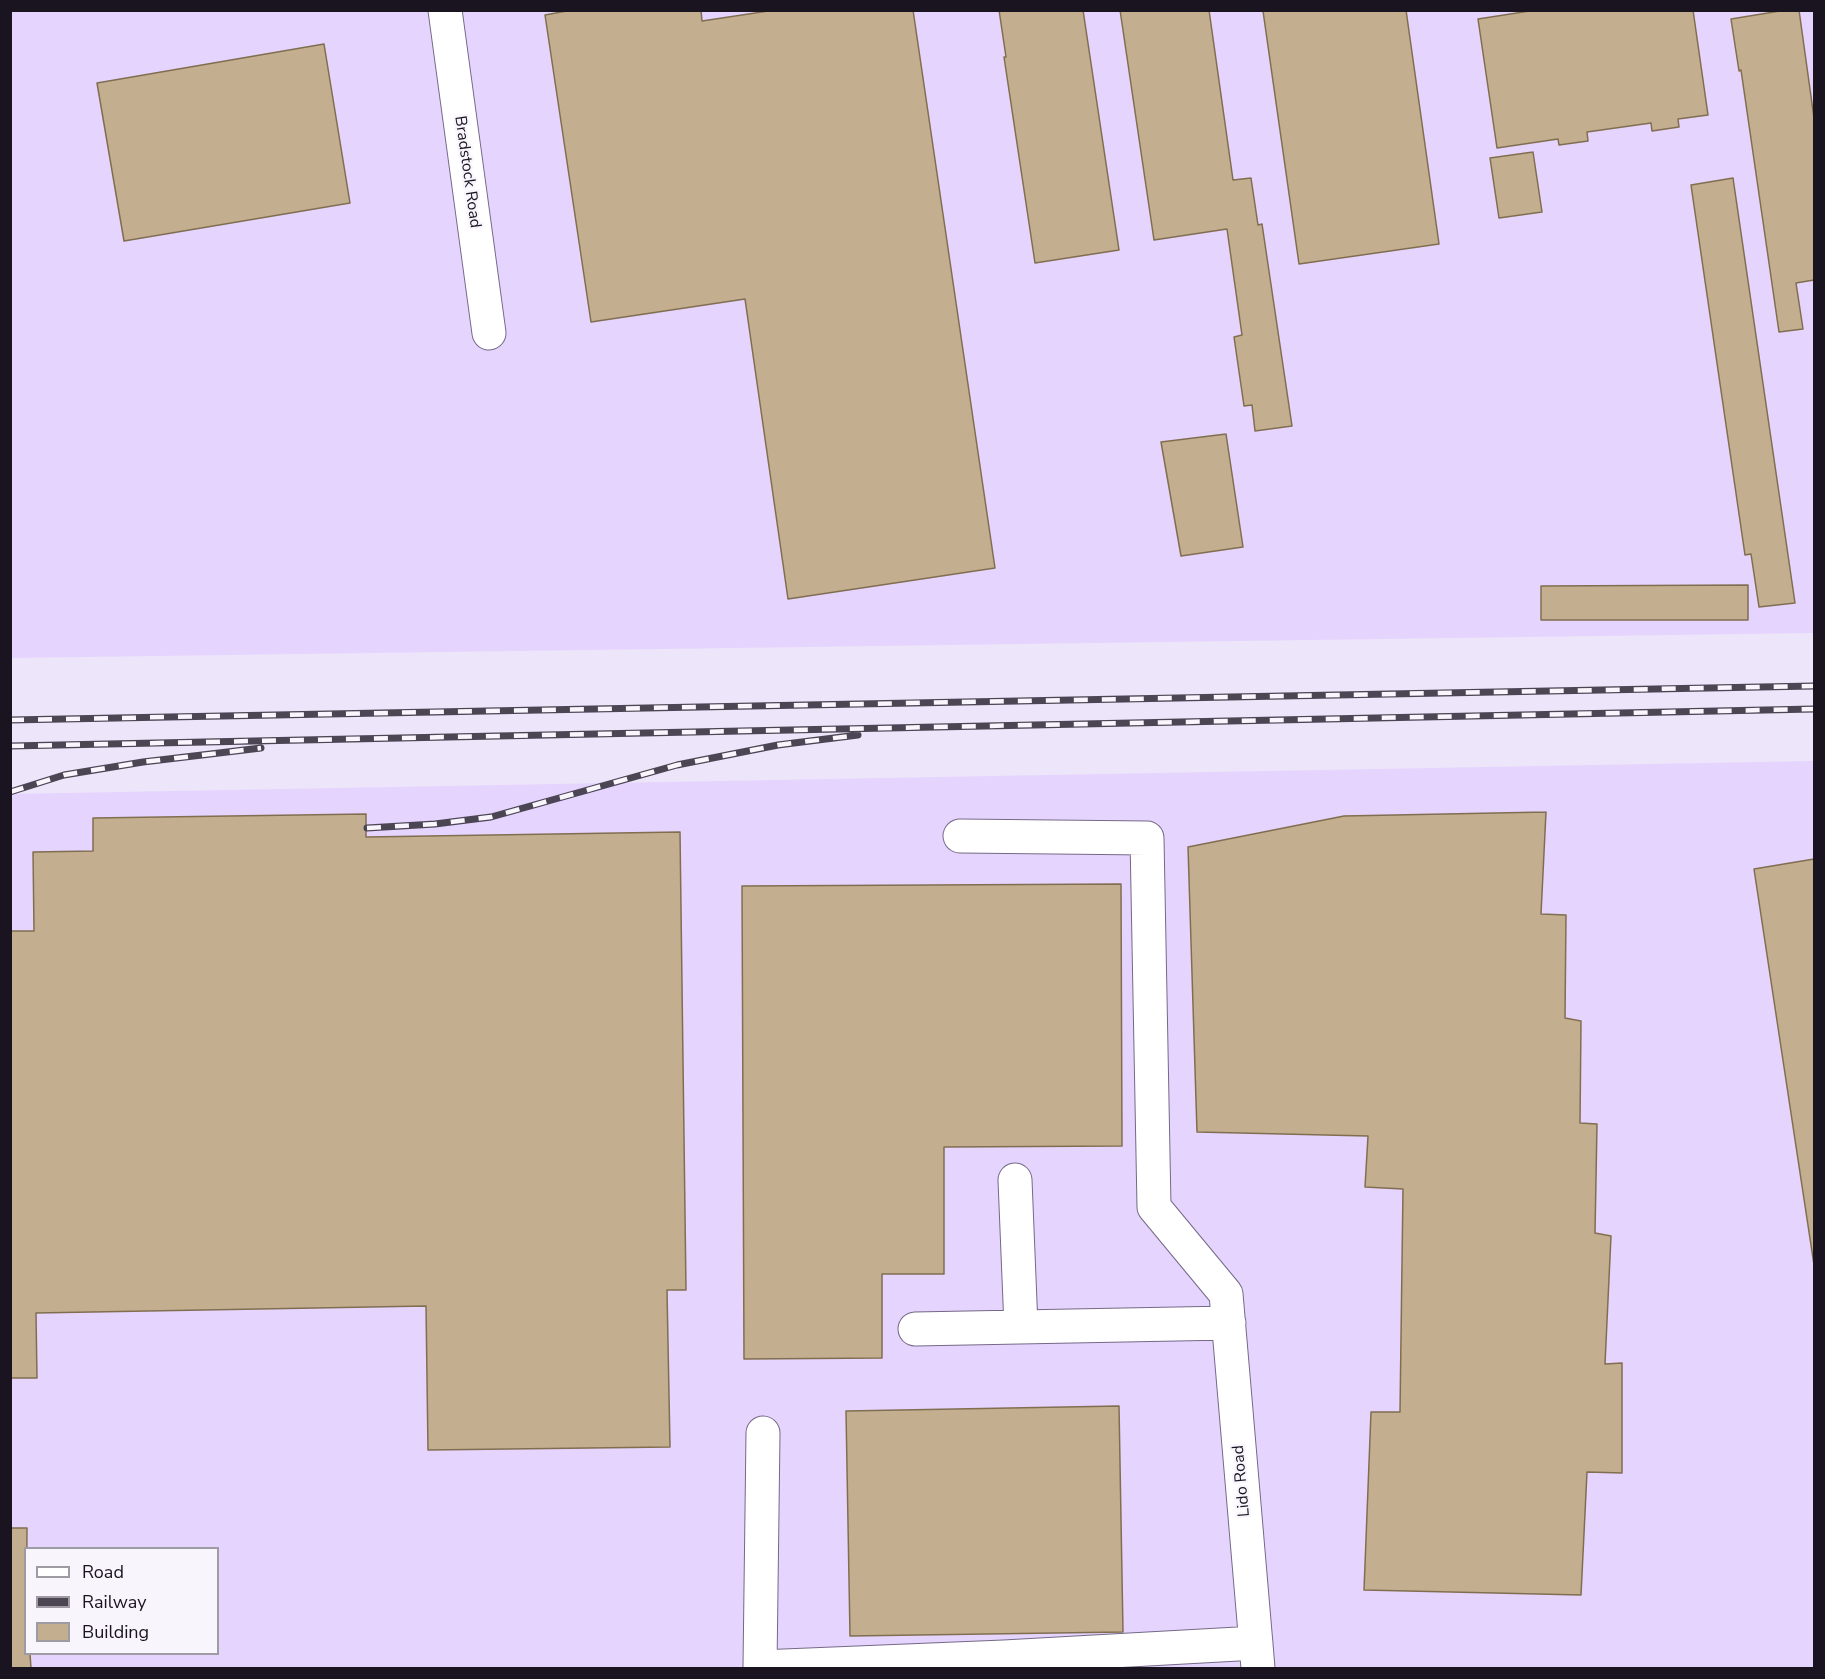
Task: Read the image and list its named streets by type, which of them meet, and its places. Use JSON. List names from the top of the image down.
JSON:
{
  "streets": {
    "street": ["Bradstock Road", "Lido Road"]
  },
  "legend": ["Road", "Railway", "Building"]
}
